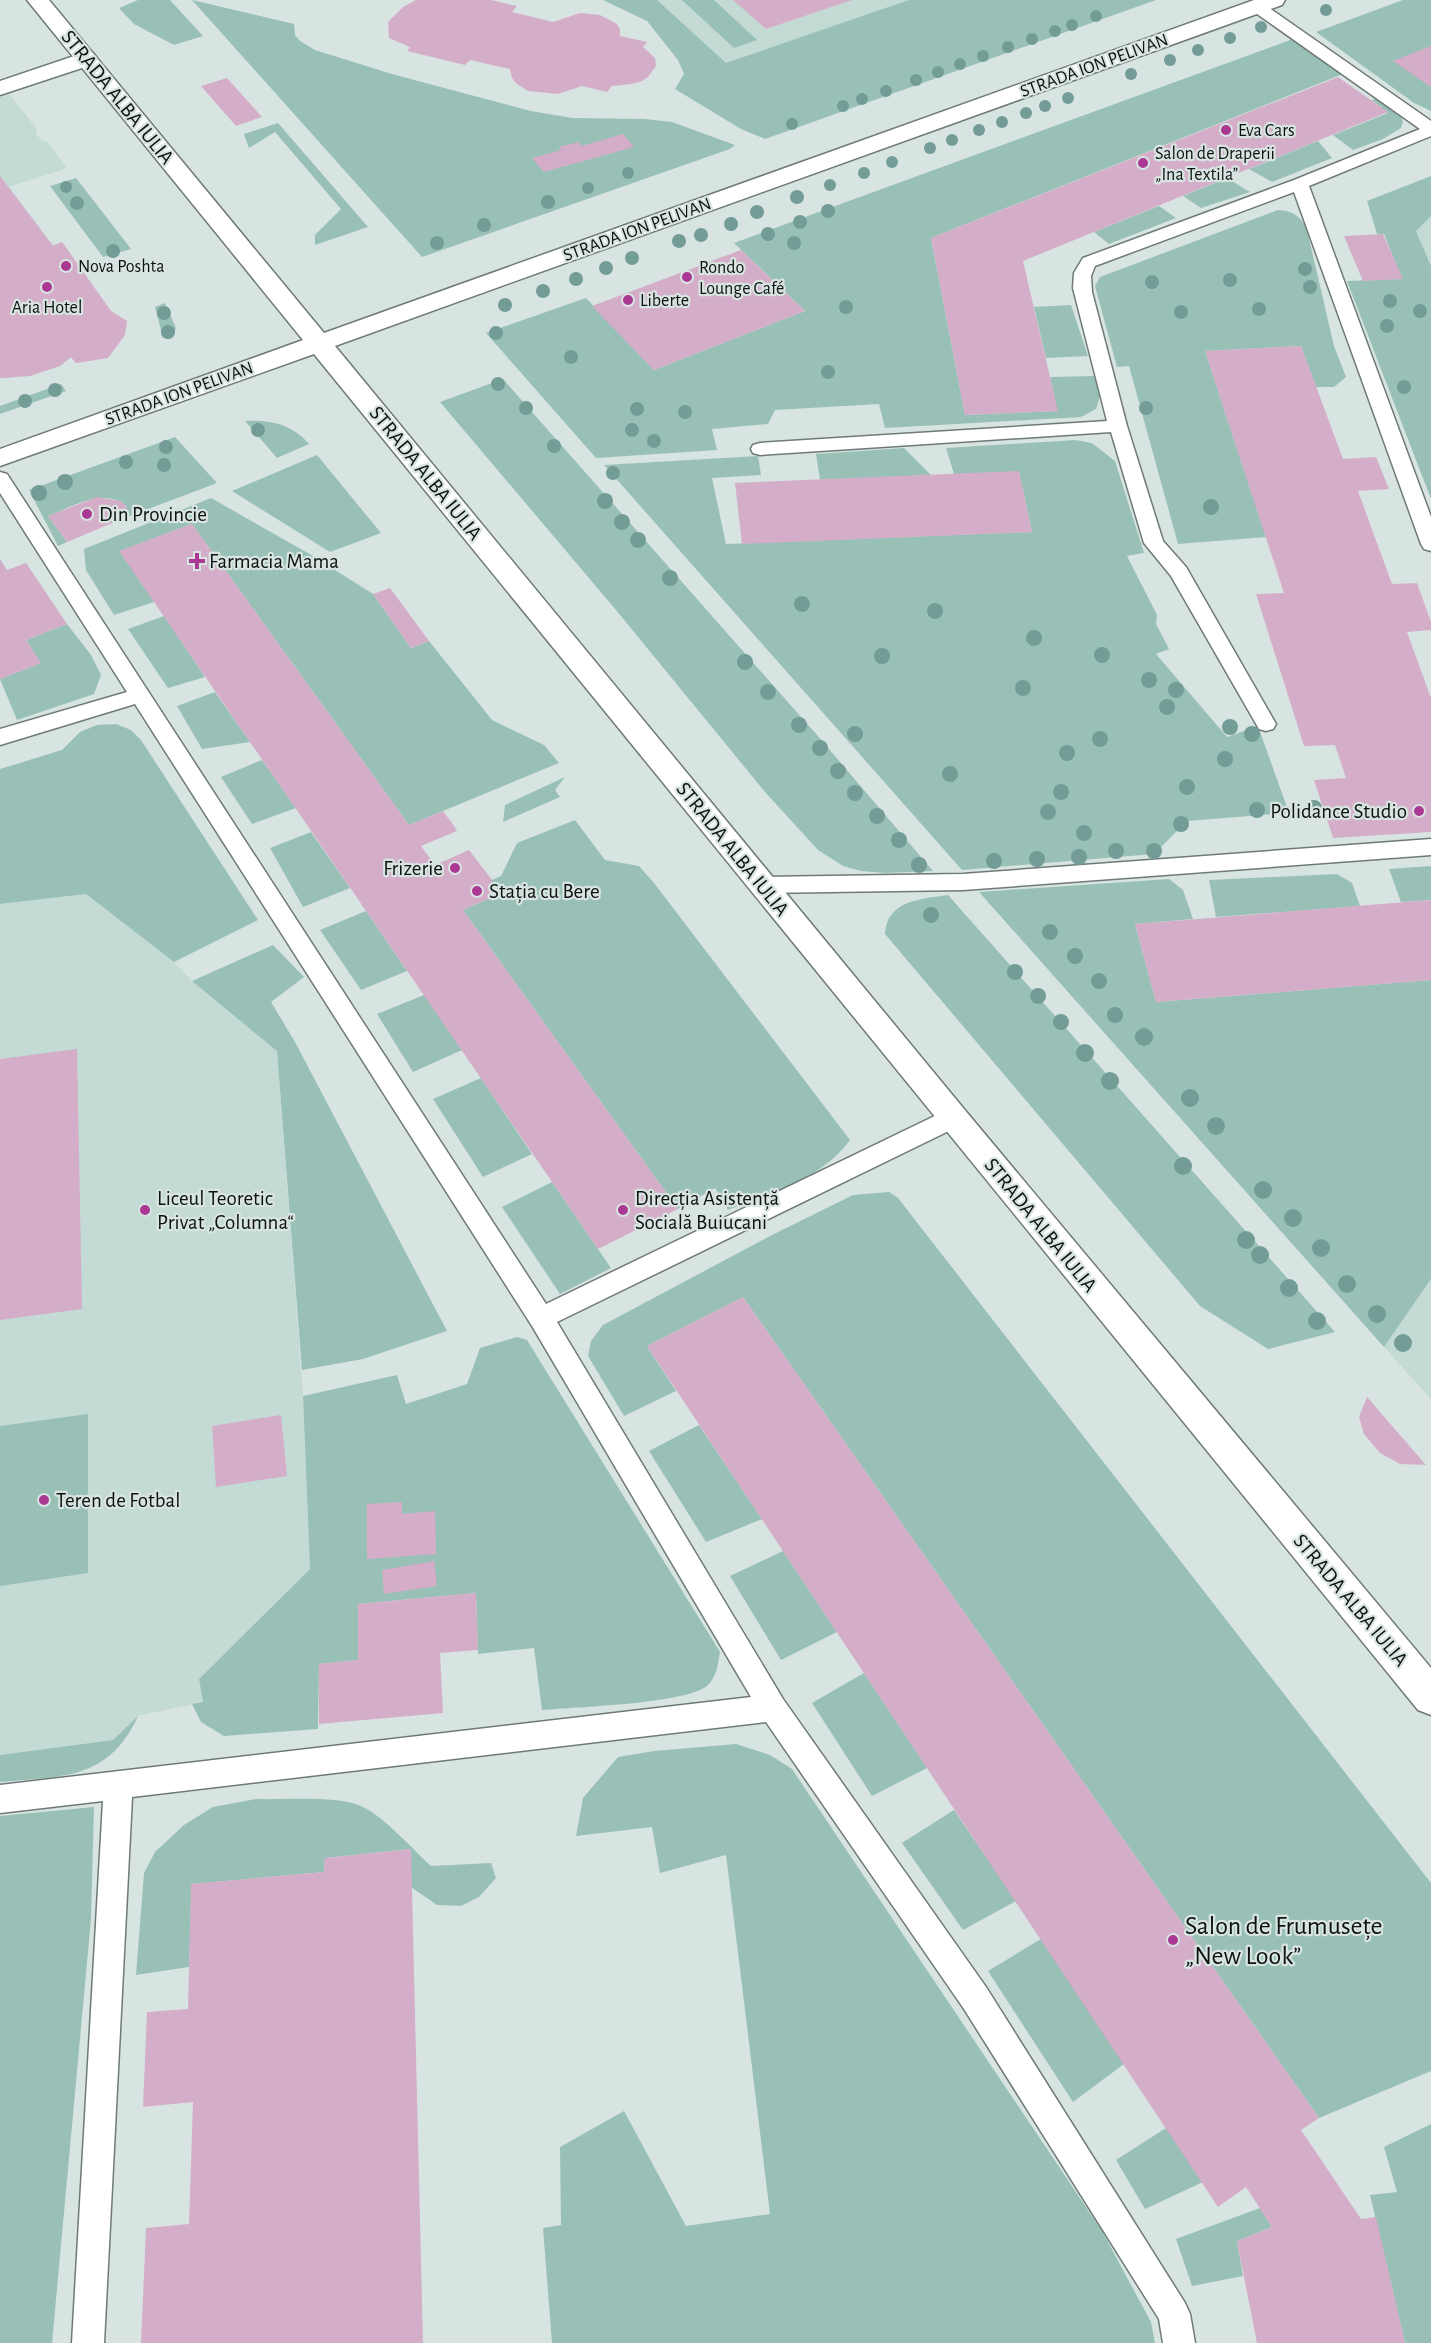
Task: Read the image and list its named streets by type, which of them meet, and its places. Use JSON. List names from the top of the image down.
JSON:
{
  "streets": {
    "main road": ["STRADA ION PELIVAN", "STRADA ALBA IULIA"]
  },
  "crossings": [
    ["STRADA ION PELIVAN", "STRADA ALBA IULIA"]
  ],
  "places": {
    "other": [
      "Eva Cars",
      "Salon de Draperii „Ina Textila”",
      "Nova Poshta",
      "Rondo Lounge Café",
      "Aria Hotel",
      "Liberte",
      "Din Provincie",
      "Polidance Studio",
      "Frizerie",
      "Stația cu Bere",
      "Liceul Teoretic Privat „Columna“",
      "Direcția Asistență Socială Buiucani",
      "Teren de Fotbal",
      "Salon de Frumusețe „New Look”"
    ],
    "health": ["Farmacia Mama"]
  }
}
